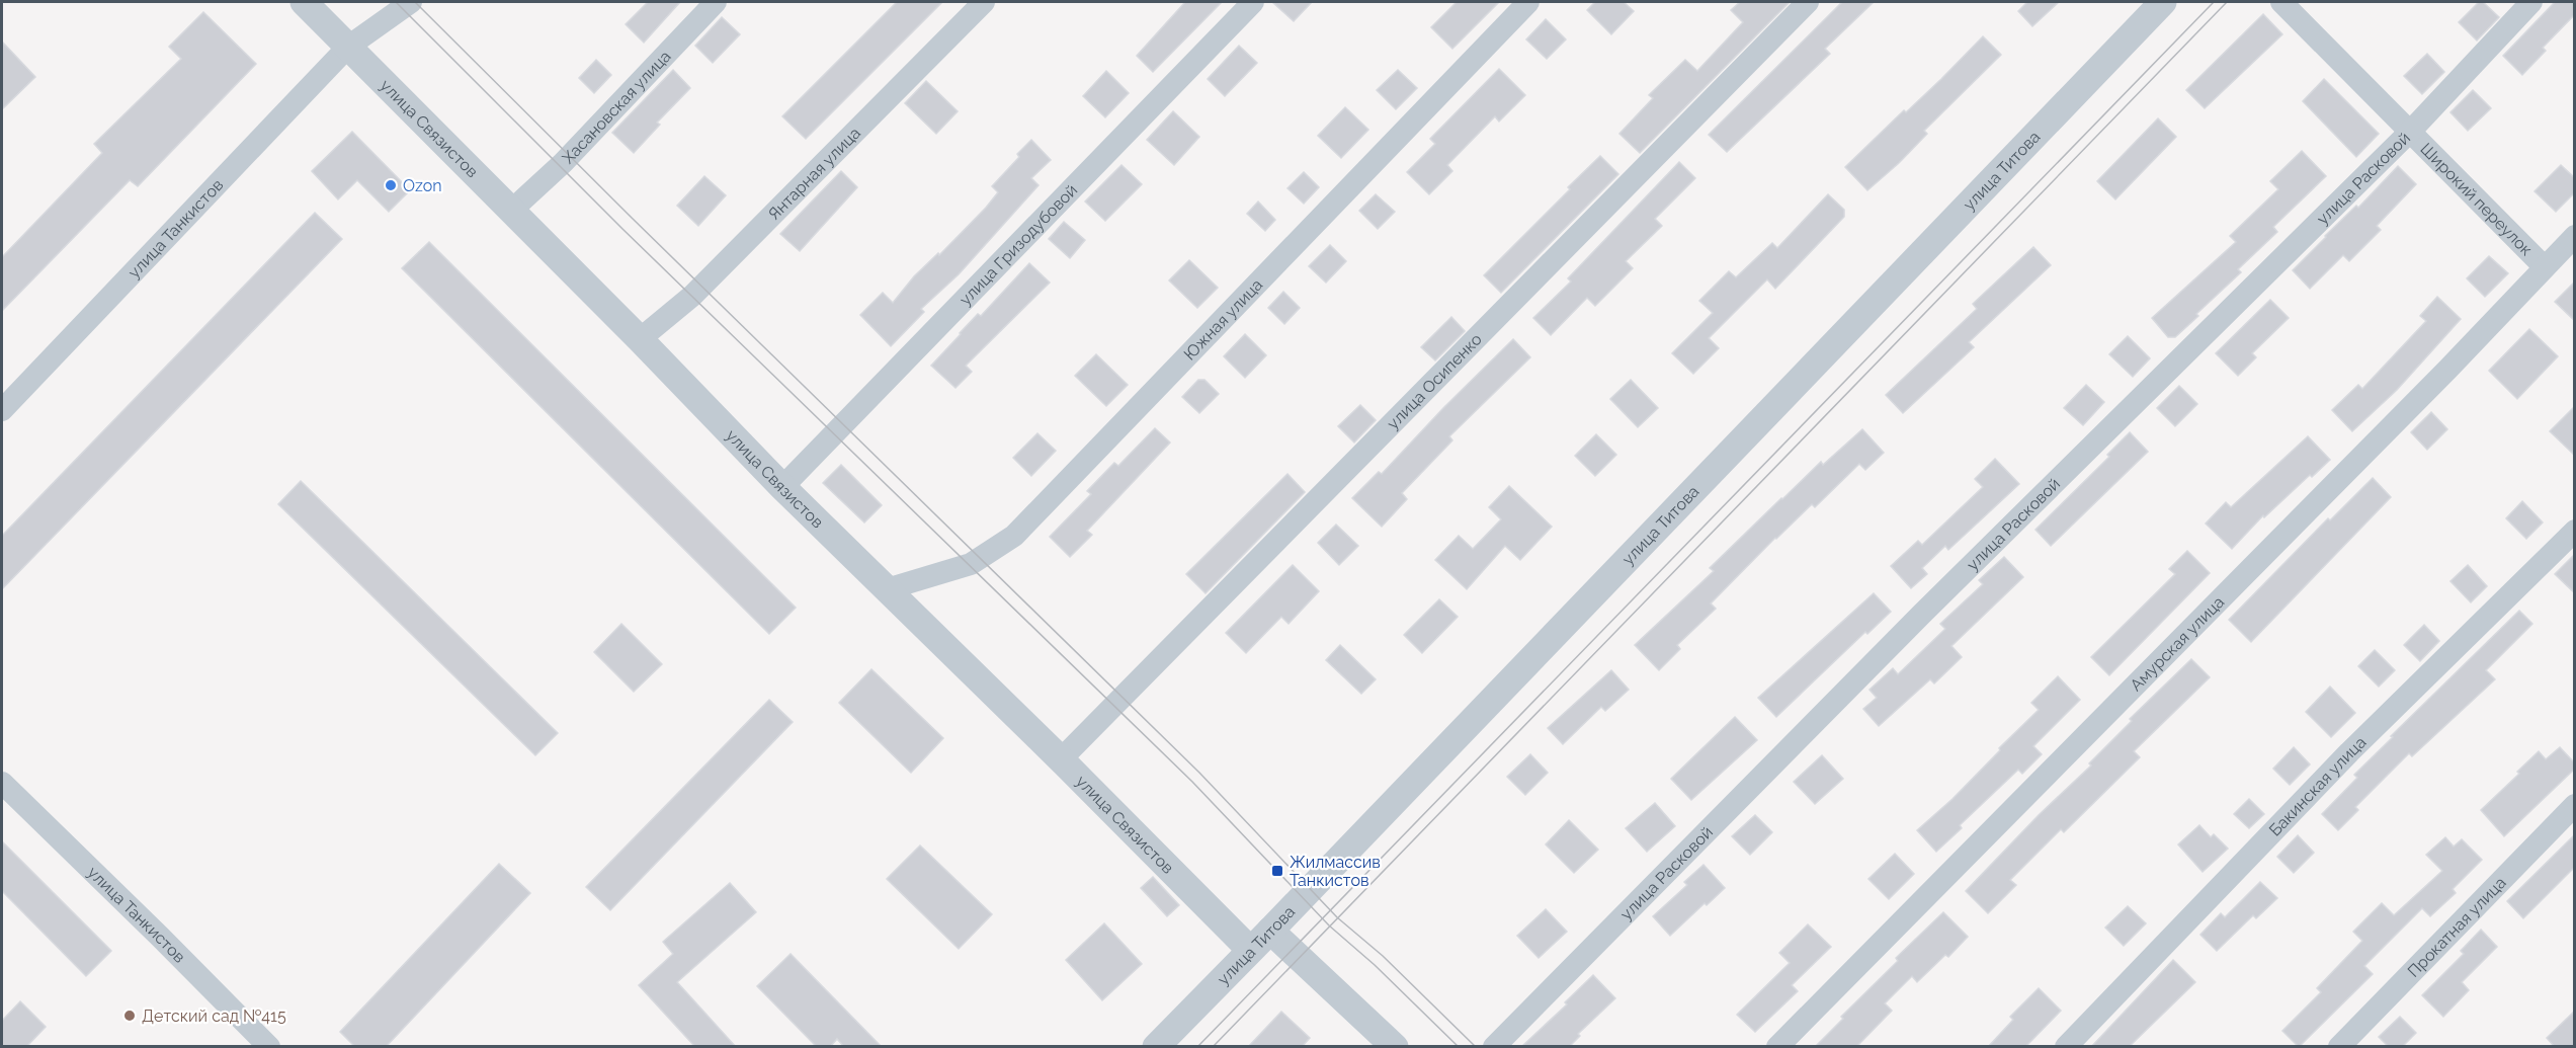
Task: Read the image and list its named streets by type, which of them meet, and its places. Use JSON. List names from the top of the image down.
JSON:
{
  "streets": {
    "street": [
      "Хасановская улица",
      "улица Связистов",
      "улица Титова",
      "Янтарная улица",
      "улица Расковой",
      "Широкий переулок",
      "улица Танкистов",
      "улица Гризодубовой",
      "Южная улица",
      "улица Осипенко",
      "Амурская улица",
      "Бакинская улица",
      "Прокатная улица"
    ]
  },
  "crossings": [
    ["Хасановская улица", "улица Связистов"],
    ["улица Связистов", "улица Титова"],
    ["улица Связистов", "Янтарная улица"],
    ["улица Связистов", "улица Танкистов"],
    ["улица Связистов", "улица Гризодубовой"],
    ["улица Связистов", "Южная улица"],
    ["улица Связистов", "улица Осипенко"],
    ["улица Расковой", "Широкий переулок"],
    ["Широкий переулок", "Амурская улица"]
  ],
  "places": {
    "other": ["Ozon", "Детский сад №415"],
    "transit": ["Жилмассив Танкистов"]
  }
}
